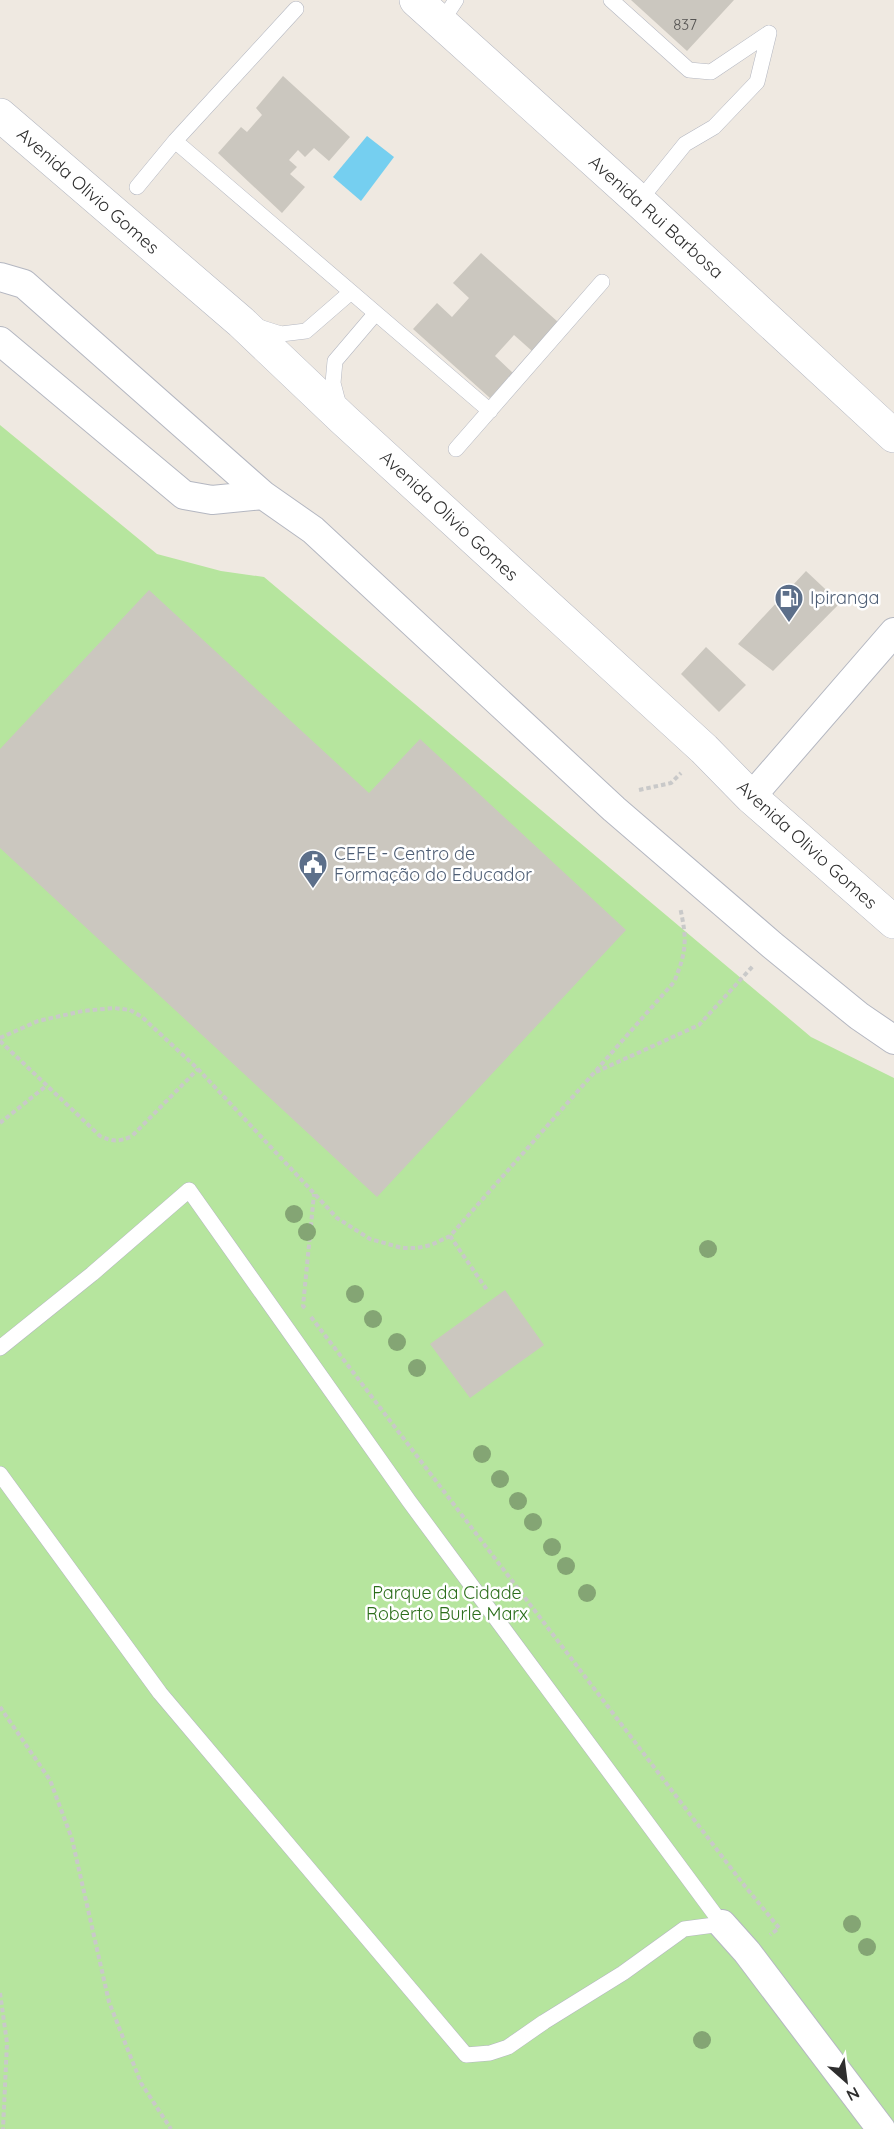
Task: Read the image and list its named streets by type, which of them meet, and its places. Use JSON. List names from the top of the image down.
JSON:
{
  "streets": {
    "main road": ["Avenida Olivio Gomes", "Avenida Rui Barbosa"]
  },
  "parks": ["Parque da Cidade Roberto Burle Marx"],
  "places": {
    "fuel station": ["Ipiranga"],
    "public building": ["CEFE - Centro de Formação do Educador"]
  },
  "house_numbers": ["837"],
  "north": "bottom right"
}
